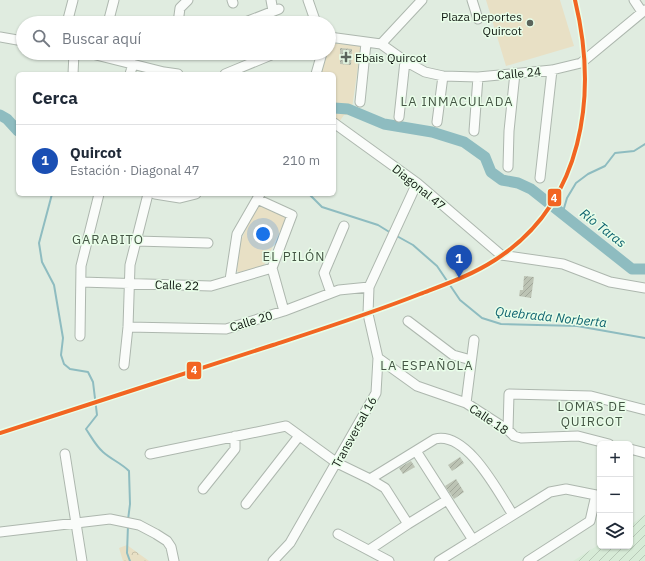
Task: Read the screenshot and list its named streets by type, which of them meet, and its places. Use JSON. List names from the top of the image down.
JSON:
{
  "streets": {
    "street": [
      "Calle 24",
      "Diagonal 47",
      "Calle 22",
      "Calle 20",
      "Calle 18",
      "Transversal 16"
    ]
  },
  "crossings": [
    ["Calle 20", "Transversal 16"],
    ["Calle 18", "Transversal 16"]
  ],
  "districts": [
    "LA INMACULADA",
    "GARABITO",
    "EL PILÓN",
    "LA ESPAÑOLA",
    "LOMAS DE QUIRCOT"
  ],
  "water": ["Río Taras", "Quebrada Norberta"],
  "places": {
    "other": ["Plaza Deportes Quircot"],
    "health": ["Ebais Quircot"]
  },
  "lines": ["transit line 4"],
  "page": {
    "search": "Buscar aquí",
    "heading": "Cerca",
    "list": [
      {
        "mark": "1",
        "name": "Quircot",
        "note": "Estación · Diagonal 47",
        "value": "210 m"
      }
    ],
    "pins": "1",
    "map_buttons": ["+", "−"]
  }
}
